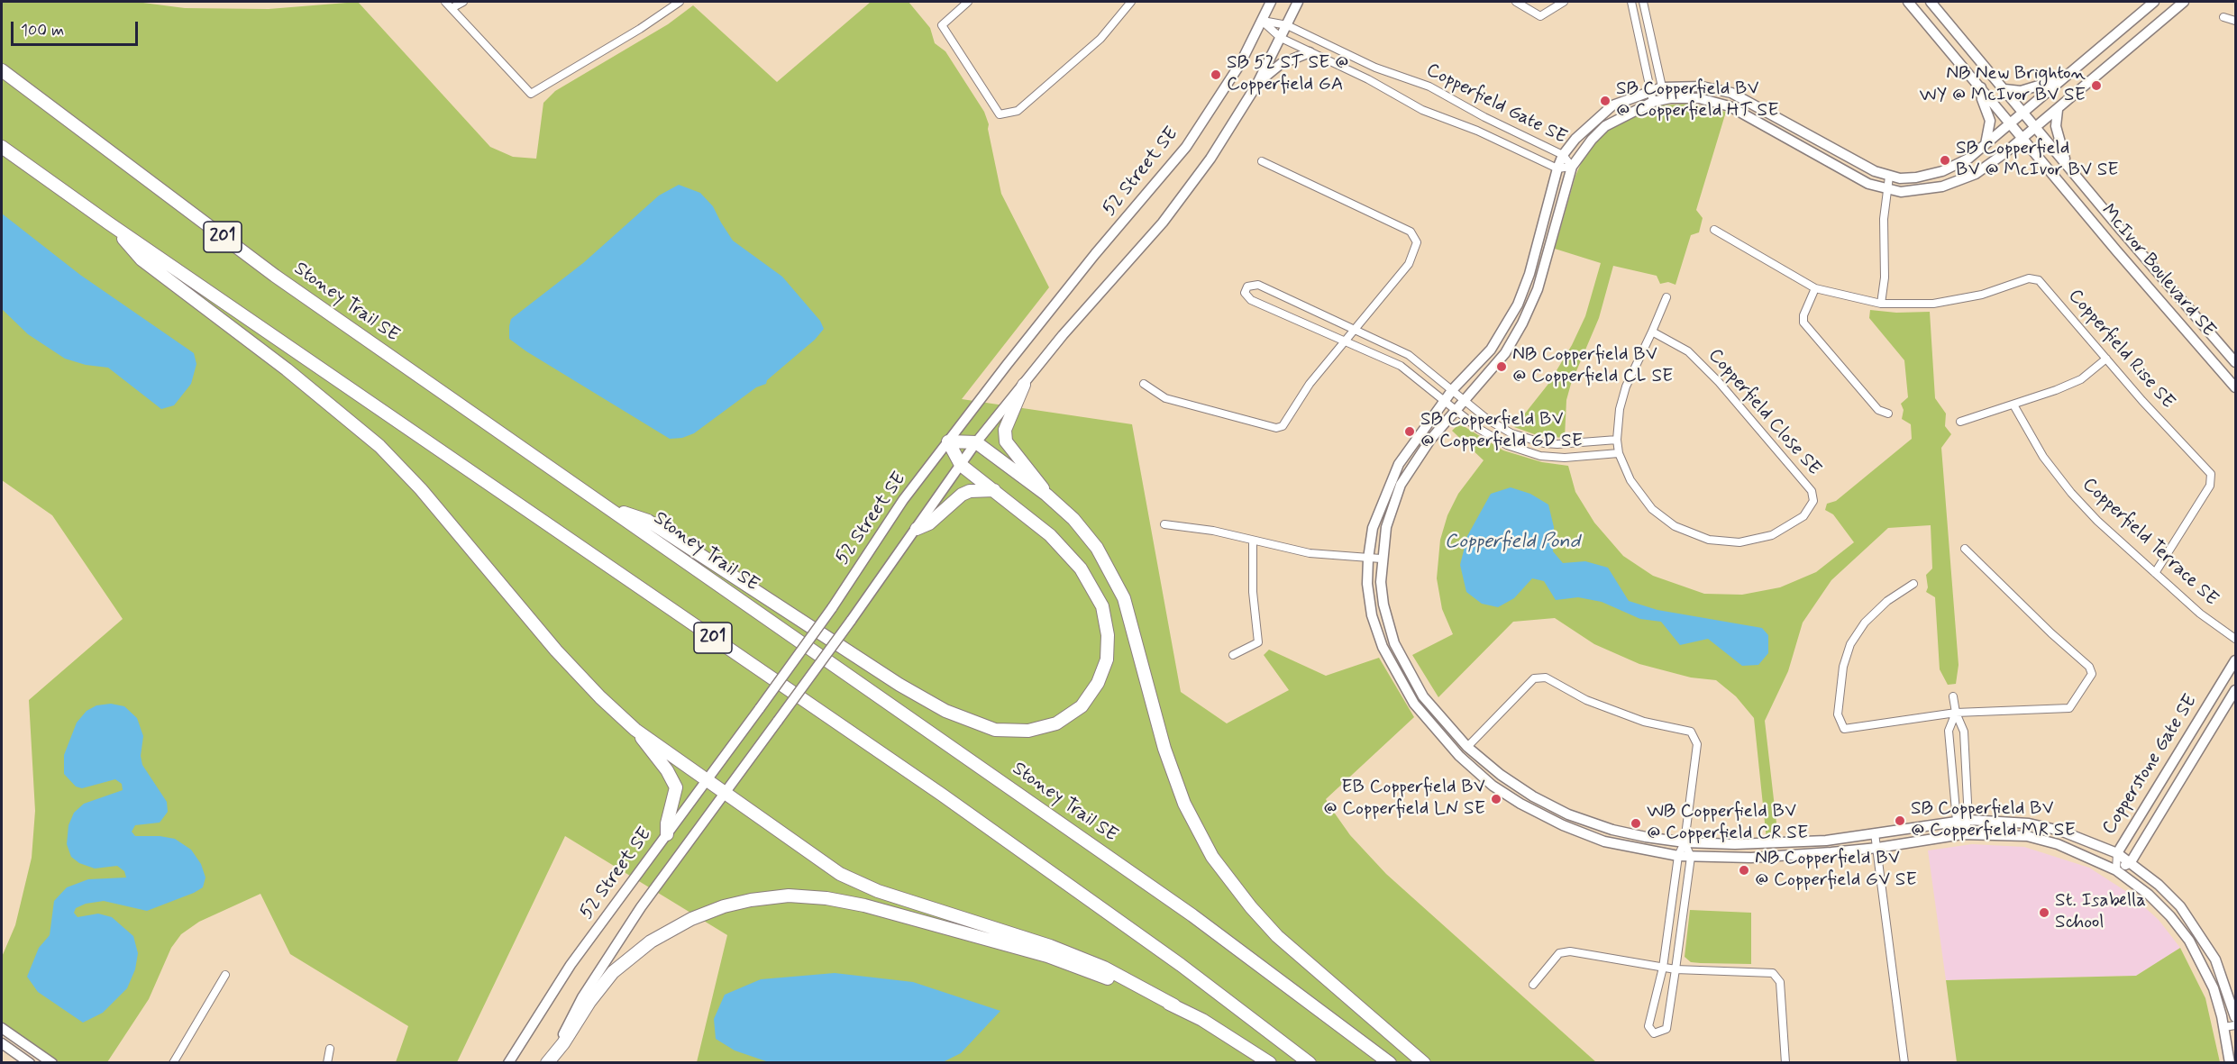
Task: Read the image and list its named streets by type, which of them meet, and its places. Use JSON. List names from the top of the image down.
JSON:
{
  "streets": {
    "highway": ["201", "Stoney Trail SE"],
    "street": [
      "Copperfield Gate SE",
      "52 Street SE",
      "McIvor Boulevard SE",
      "Copperfield Rise SE",
      "Copperfield Close SE",
      "Copperfield Terrace SE",
      "Copperstone Gate SE"
    ]
  },
  "crossings": [
    ["Copperfield Gate SE", "52 Street SE"],
    ["Copperfield Rise SE", "Copperfield Terrace SE"]
  ],
  "water": ["Copperfield Pond"],
  "places": [
    "SB 52 ST SE @ Copperfield GA",
    "NB New Brighton WY @ McIvor BV SE",
    "SB Copperfield BV @ Copperfield HT SE",
    "SB Copperfield BV @ McIvor BV SE",
    "NB Copperfield BV @ Copperfield CL SE",
    "SB Copperfield BV @ Copperfield GD SE",
    "EB Copperfield BV @ Copperfield LN SE",
    "SB Copperfield BV @ Copperfield MR SE",
    "WB Copperfield BV @ Copperfield CR SE",
    "NB Copperfield BV @ Copperfield GV SE",
    "St. Isabella School"
  ],
  "scale_bar": "100 m"
}
